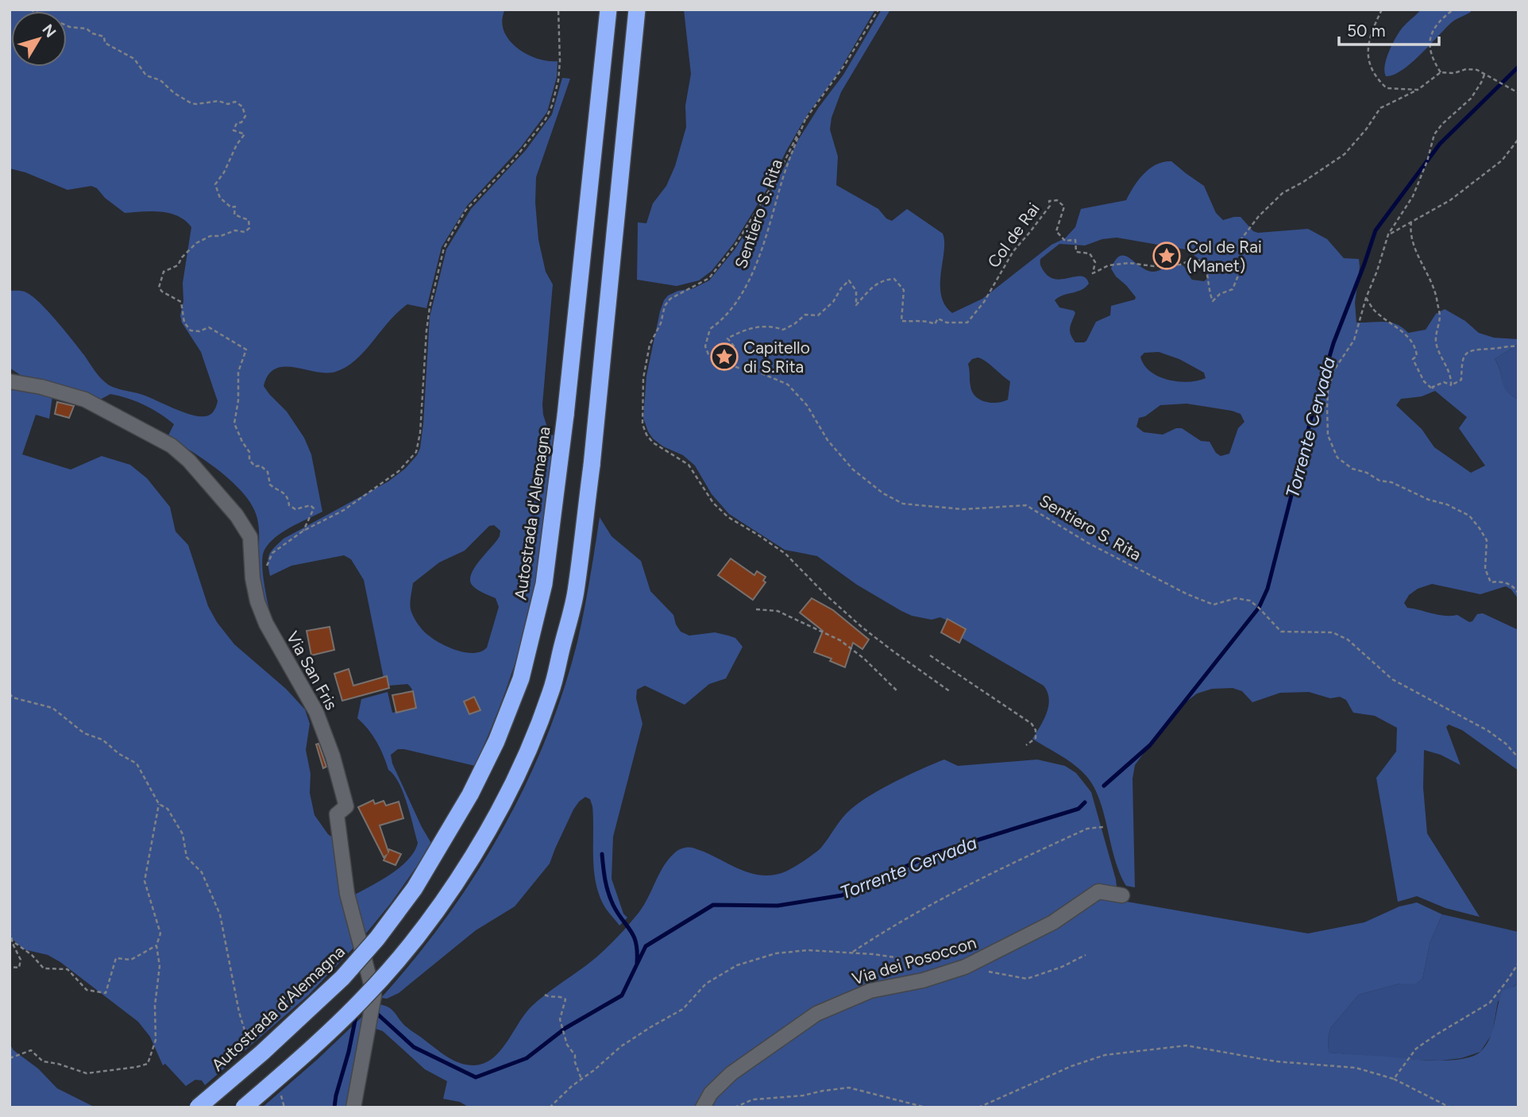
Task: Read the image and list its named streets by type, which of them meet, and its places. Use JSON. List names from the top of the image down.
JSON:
{
  "streets": {
    "highway": ["Autostrada d'Alemagna"],
    "street": ["Via San Fris", "Via dei Posoccon"],
    "path": ["Sentiero S. Rita", "Col de Rai"]
  },
  "crossings": [
    ["Sentiero S. Rita", "Col de Rai"]
  ],
  "water": ["Torrente Cervada"],
  "places": {
    "place": ["Col de Rai (Manet)", "Capitello di S.Rita"]
  },
  "scale_bar": "50 m",
  "north": "top right"
}
